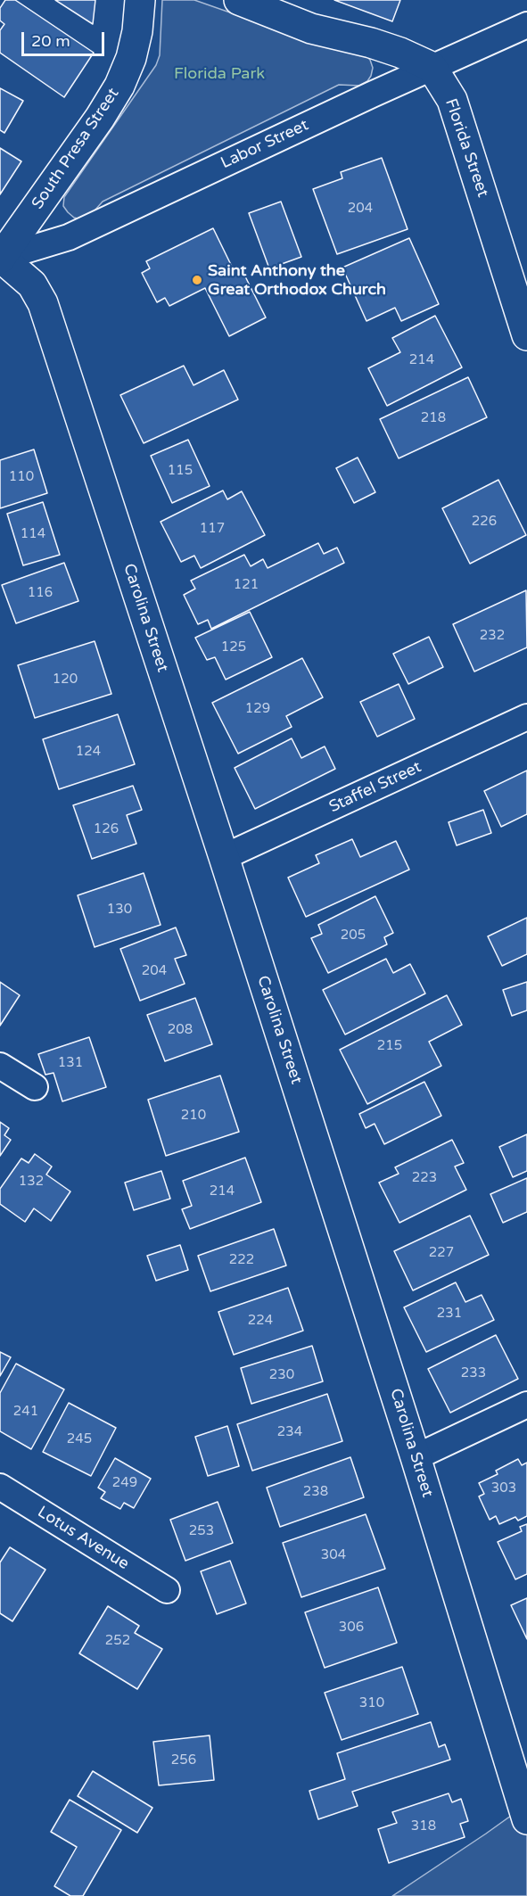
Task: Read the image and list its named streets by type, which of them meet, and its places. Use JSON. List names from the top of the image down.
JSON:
{
  "streets": {
    "street": [
      "Labor Street",
      "Florida Street",
      "South Presa Street",
      "Carolina Street",
      "Staffel Street",
      "Lotus Avenue"
    ]
  },
  "crossings": [
    ["Labor Street", "Florida Street"],
    ["Labor Street", "South Presa Street"],
    ["Labor Street", "Carolina Street"],
    ["South Presa Street", "Carolina Street"],
    ["Carolina Street", "Staffel Street"]
  ],
  "parks": ["Florida Park"],
  "places": ["Saint Anthony the Great Orthodox Church"],
  "house_numbers": [
    "204",
    "214",
    "218",
    "115",
    "110",
    "226",
    "117",
    "114",
    "121",
    "116",
    "232",
    "125",
    "120",
    "129",
    "124",
    "126",
    "130",
    "205",
    "204",
    "208",
    "215",
    "131",
    "210",
    "223",
    "132",
    "214",
    "227",
    "222",
    "231",
    "224",
    "233",
    "230",
    "241",
    "234",
    "245",
    "249",
    "303",
    "238",
    "253",
    "304",
    "306",
    "252",
    "310",
    "256",
    "318"
  ],
  "scale_bar": "20 m"
}
